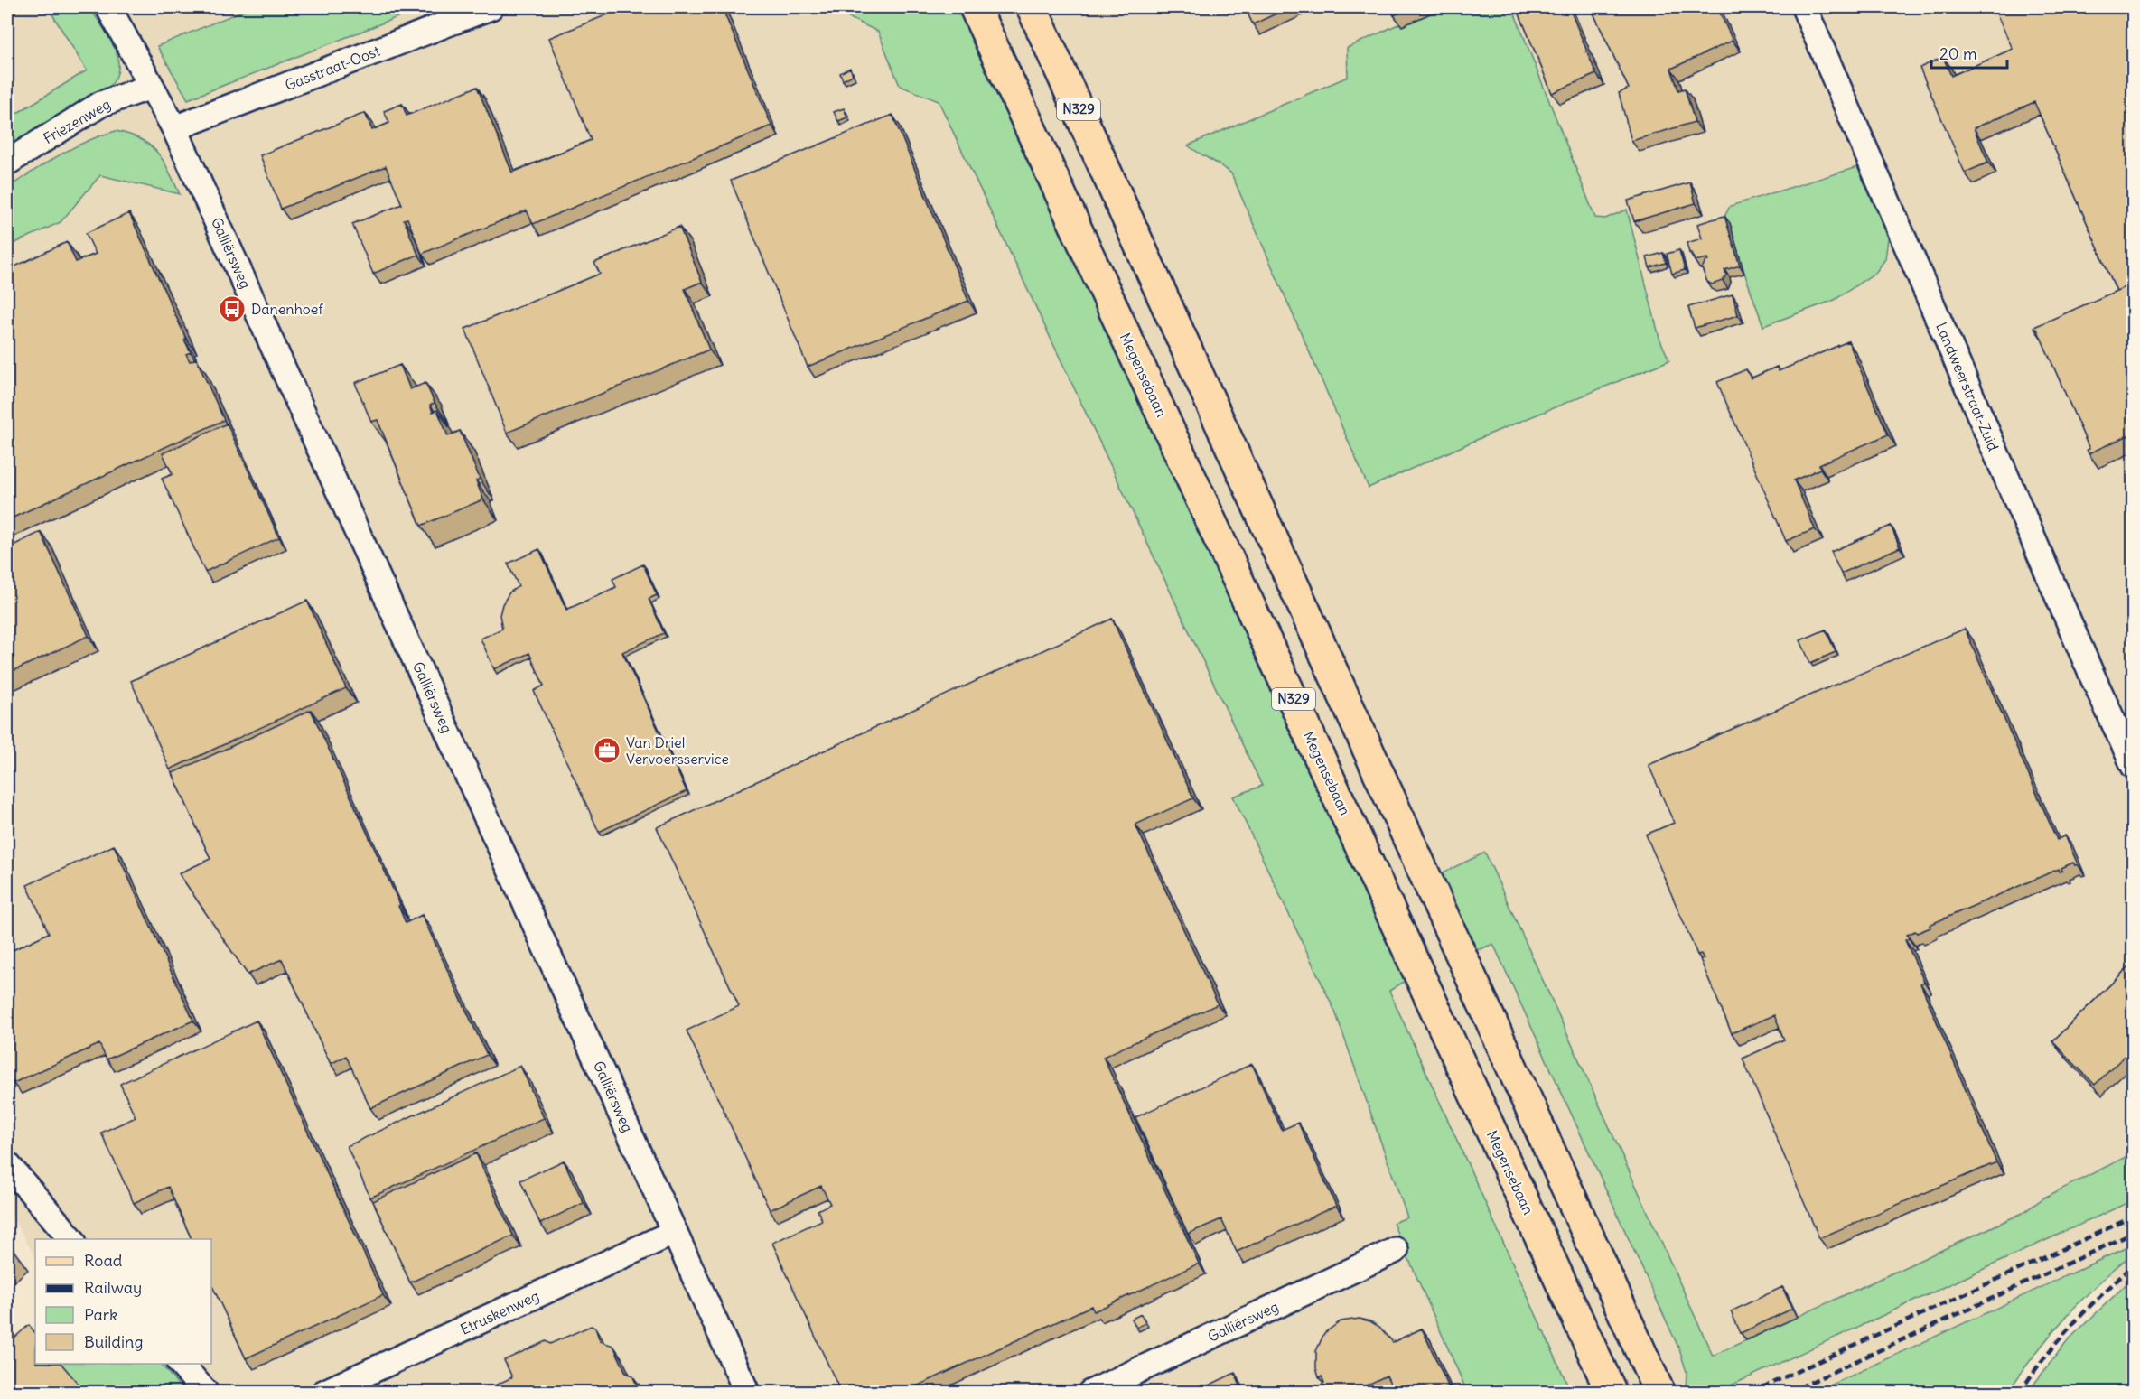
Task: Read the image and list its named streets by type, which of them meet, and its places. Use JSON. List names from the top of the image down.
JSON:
{
  "streets": {
    "main road": ["N329", "Megensebaan"],
    "street": [
      "Gasstraat-Oost",
      "Friezenweg",
      "Galliërsweg",
      "Landweerstraat-Zuid",
      "Etruskenweg"
    ]
  },
  "crossings": [
    ["Gasstraat-Oost", "Galliërsweg"],
    ["Friezenweg", "Galliërsweg"],
    ["Galliërsweg", "Etruskenweg"]
  ],
  "places": {
    "bus stop": ["Danenhoef"],
    "office": ["Van Driel Vervoersservice"]
  },
  "legend": [
    "Road",
    "Railway",
    "Park",
    "Building"
  ],
  "scale_bar": "20 m"
}
